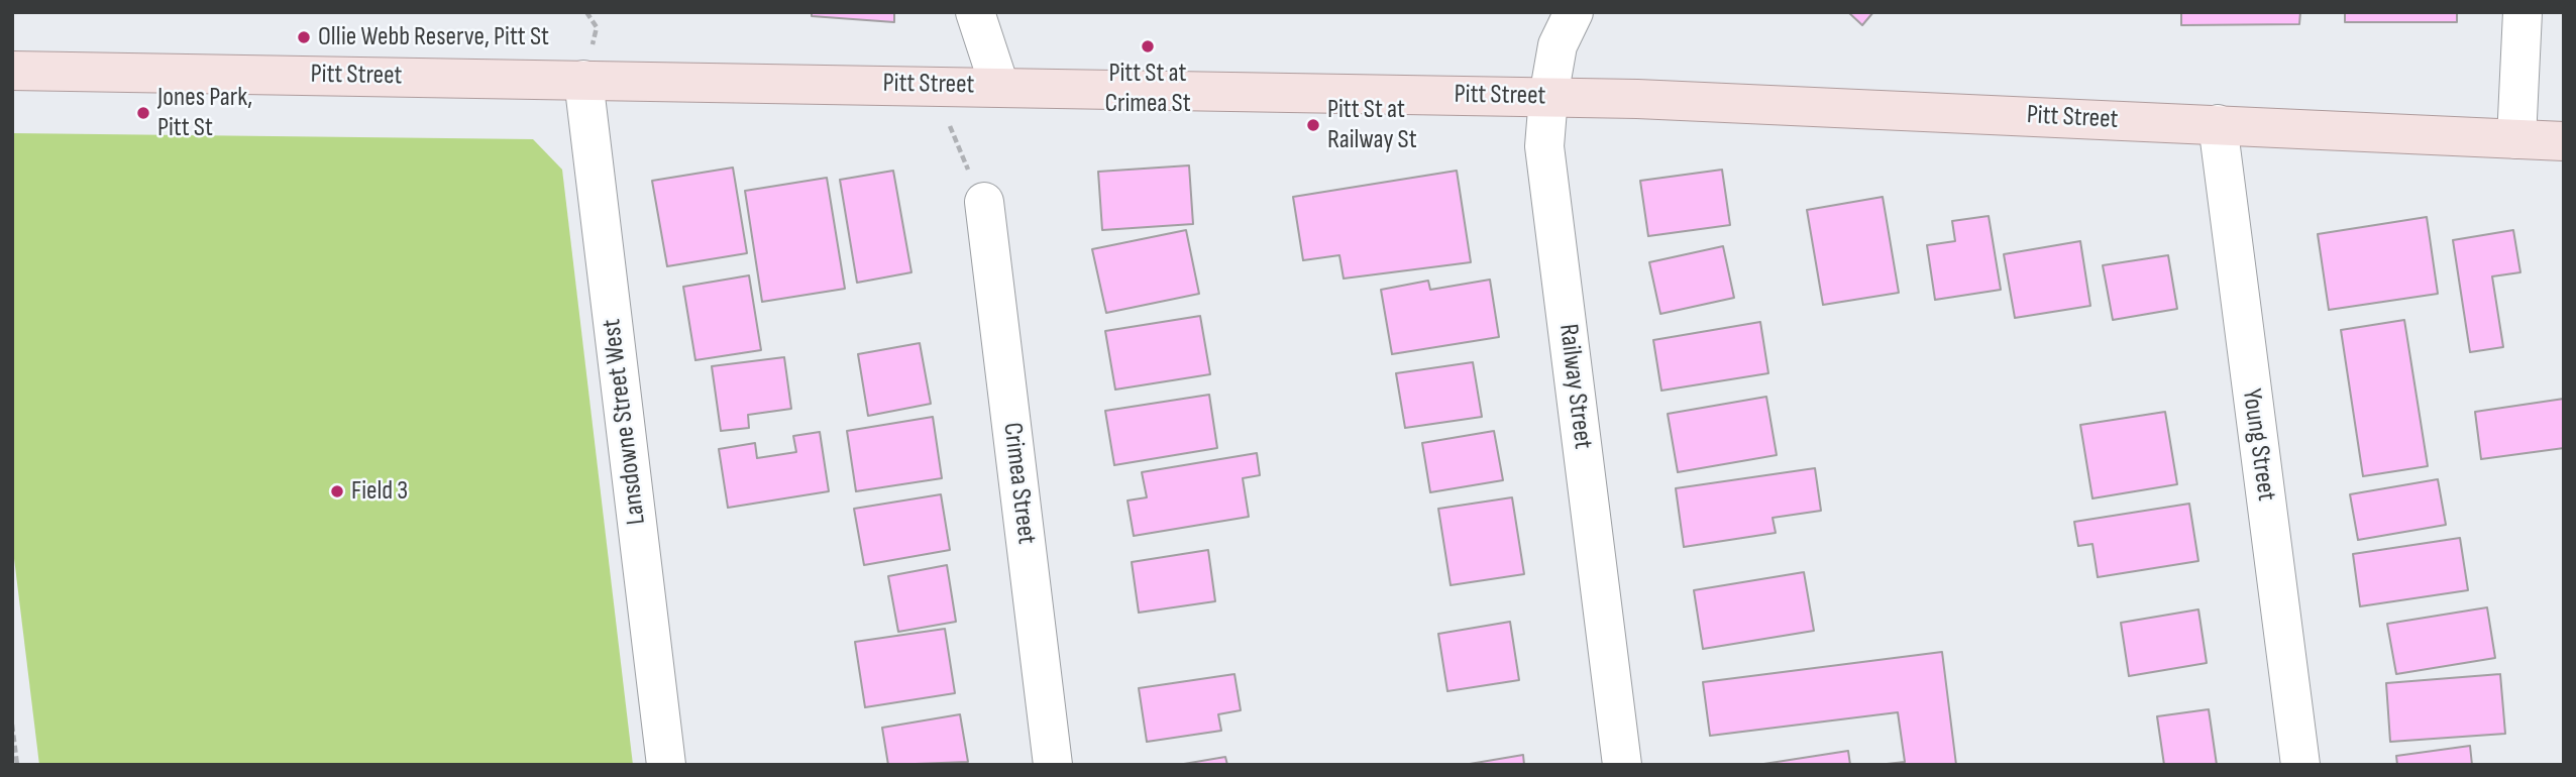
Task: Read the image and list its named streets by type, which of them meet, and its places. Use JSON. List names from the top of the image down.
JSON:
{
  "streets": {
    "main road": ["Pitt Street"],
    "street": [
      "Railway Street",
      "Lansdowne Street West",
      "Young Street",
      "Crimea Street"
    ]
  },
  "crossings": [
    ["Pitt Street", "Railway Street"],
    ["Pitt Street", "Lansdowne Street West"],
    ["Pitt Street", "Young Street"]
  ],
  "places": [
    "Ollie Webb Reserve, Pitt St",
    "Pitt St at Crimea St",
    "Jones Park, Pitt St",
    "Pitt St at Railway St",
    "Field 3"
  ]
}
